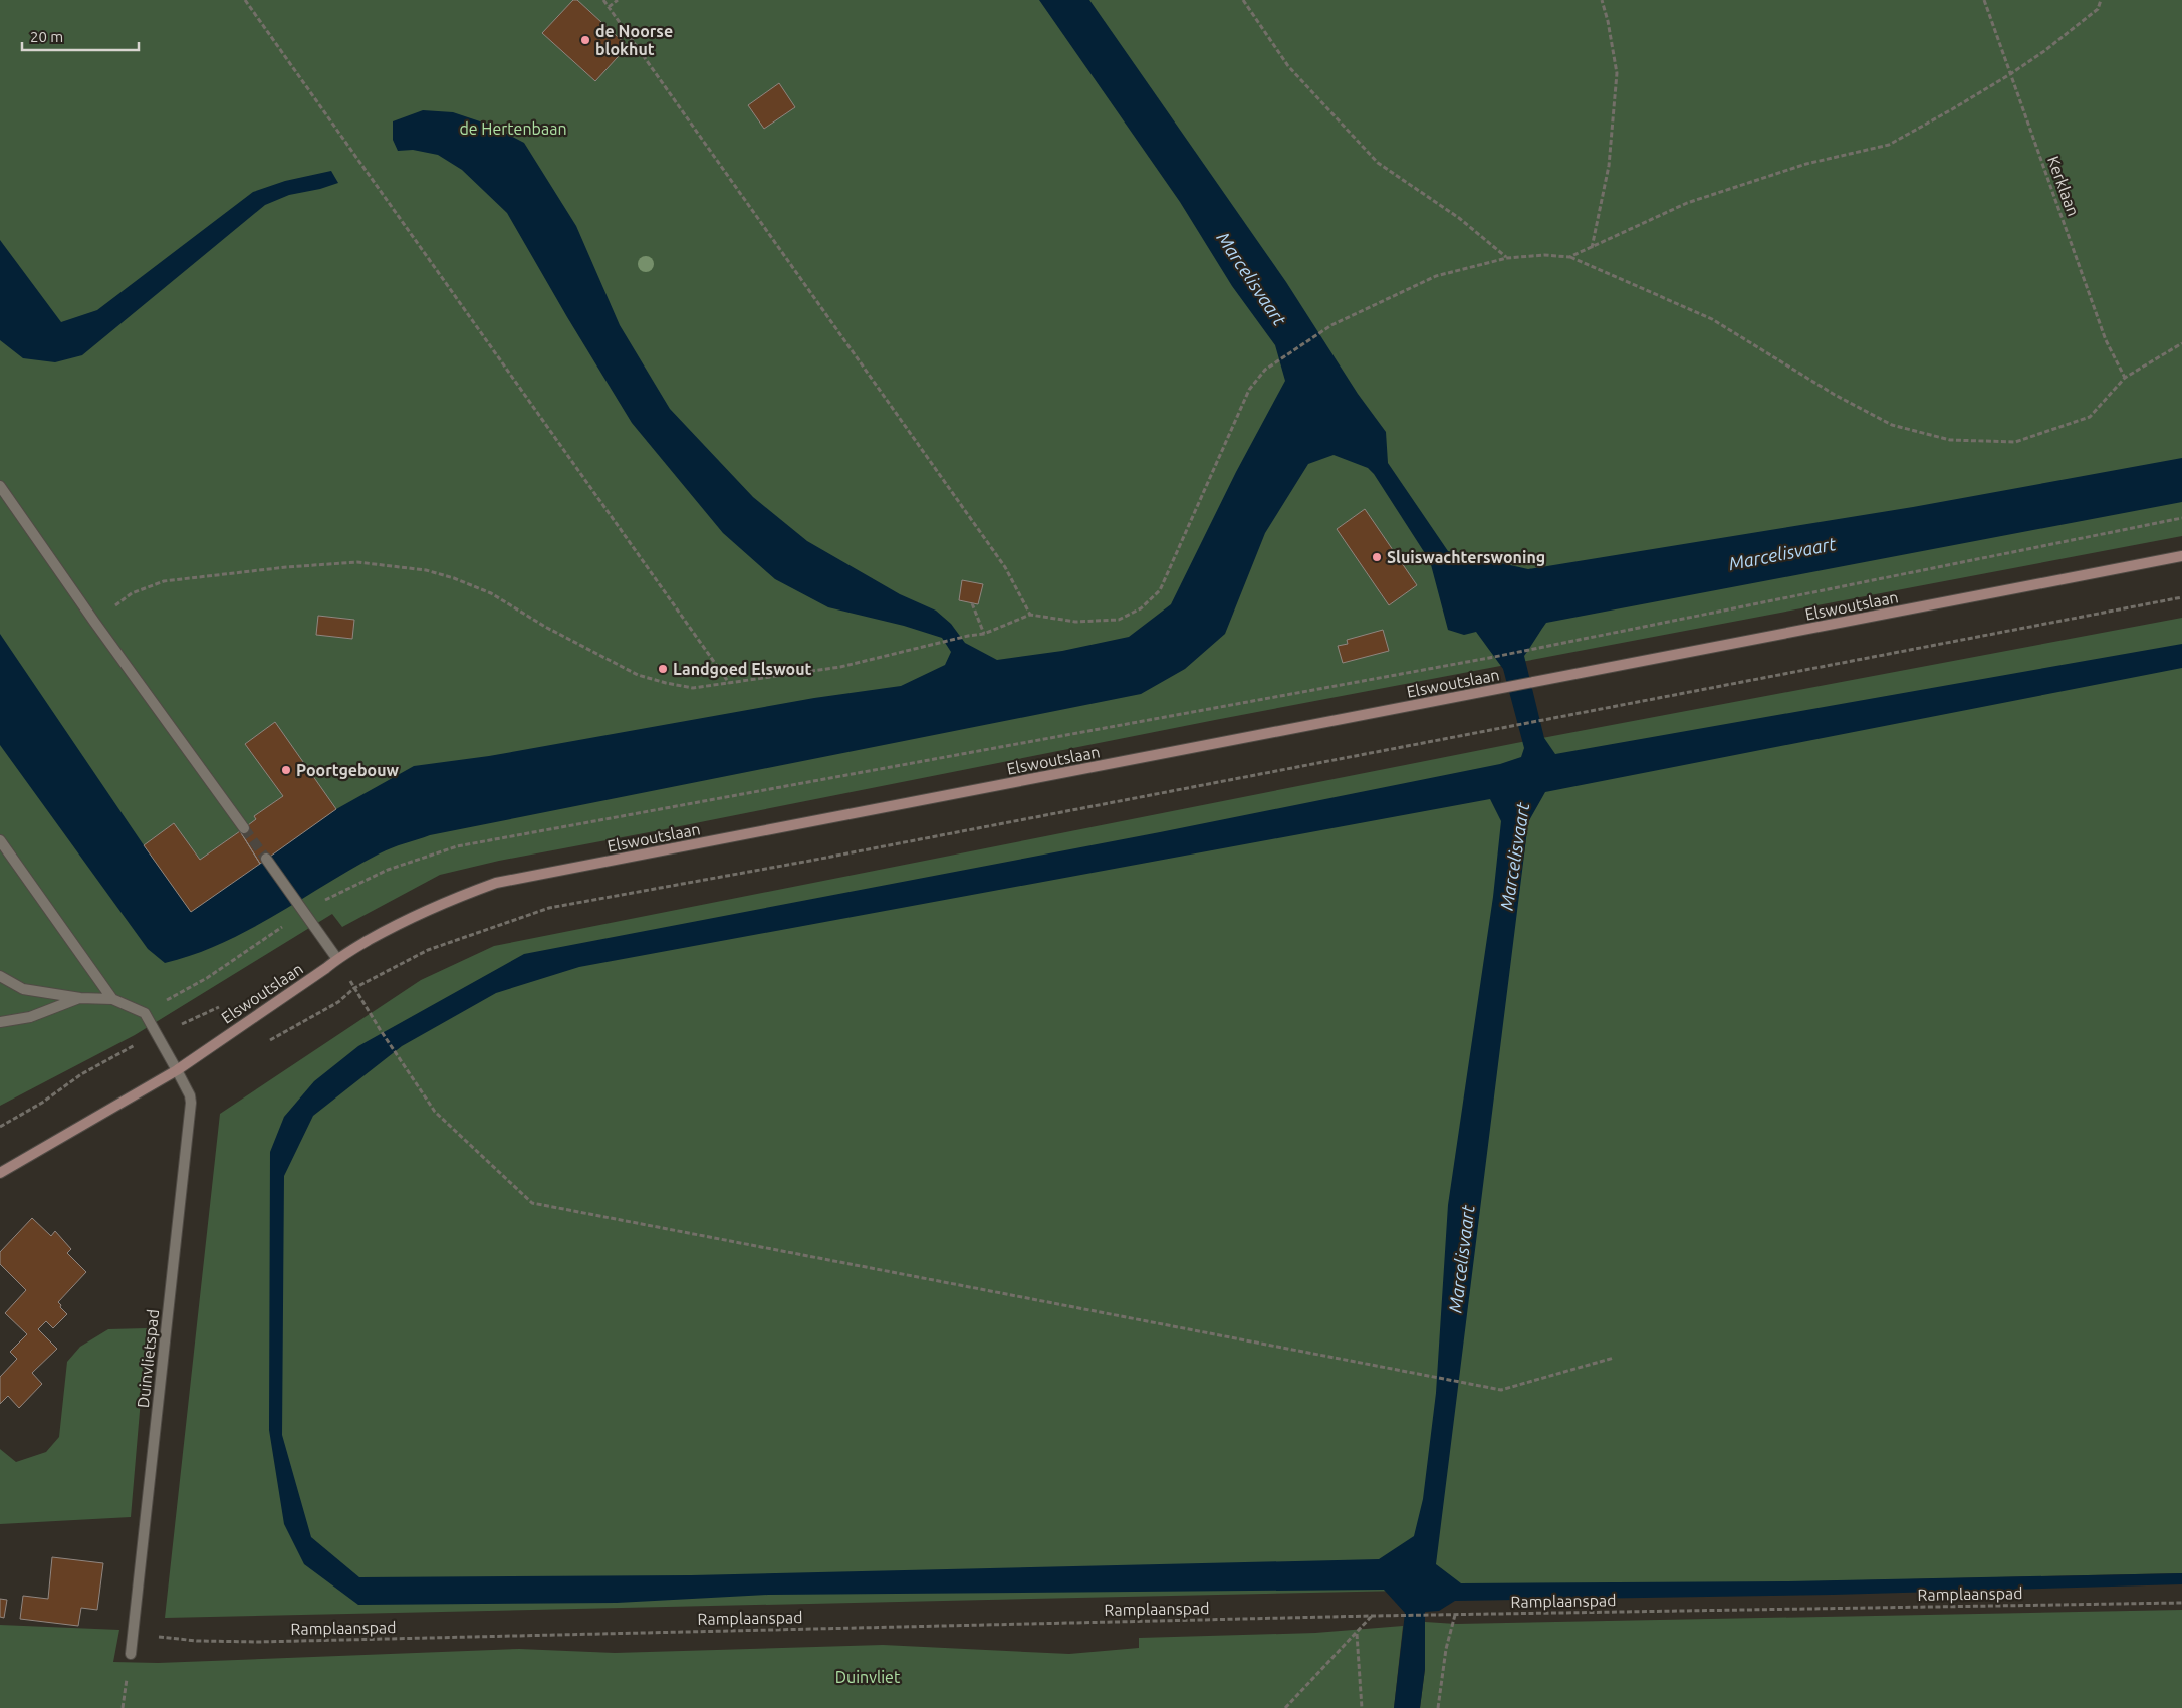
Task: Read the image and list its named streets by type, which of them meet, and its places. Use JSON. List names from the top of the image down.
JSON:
{
  "streets": {
    "street": ["Elswoutslaan", "Duinvlietspad"],
    "path": ["Kerklaan", "Ramplaanspad"]
  },
  "crossings": [
    ["Elswoutslaan", "Duinvlietspad"],
    ["Duinvlietspad", "Ramplaanspad"]
  ],
  "water": ["Marcelisvaart"],
  "parks": ["de Hertenbaan", "Duinvliet"],
  "places": [
    "de Noorse blokhut",
    "Sluiswachterswoning",
    "Landgoed Elswout",
    "Poortgebouw"
  ],
  "scale_bar": "20 m"
}
